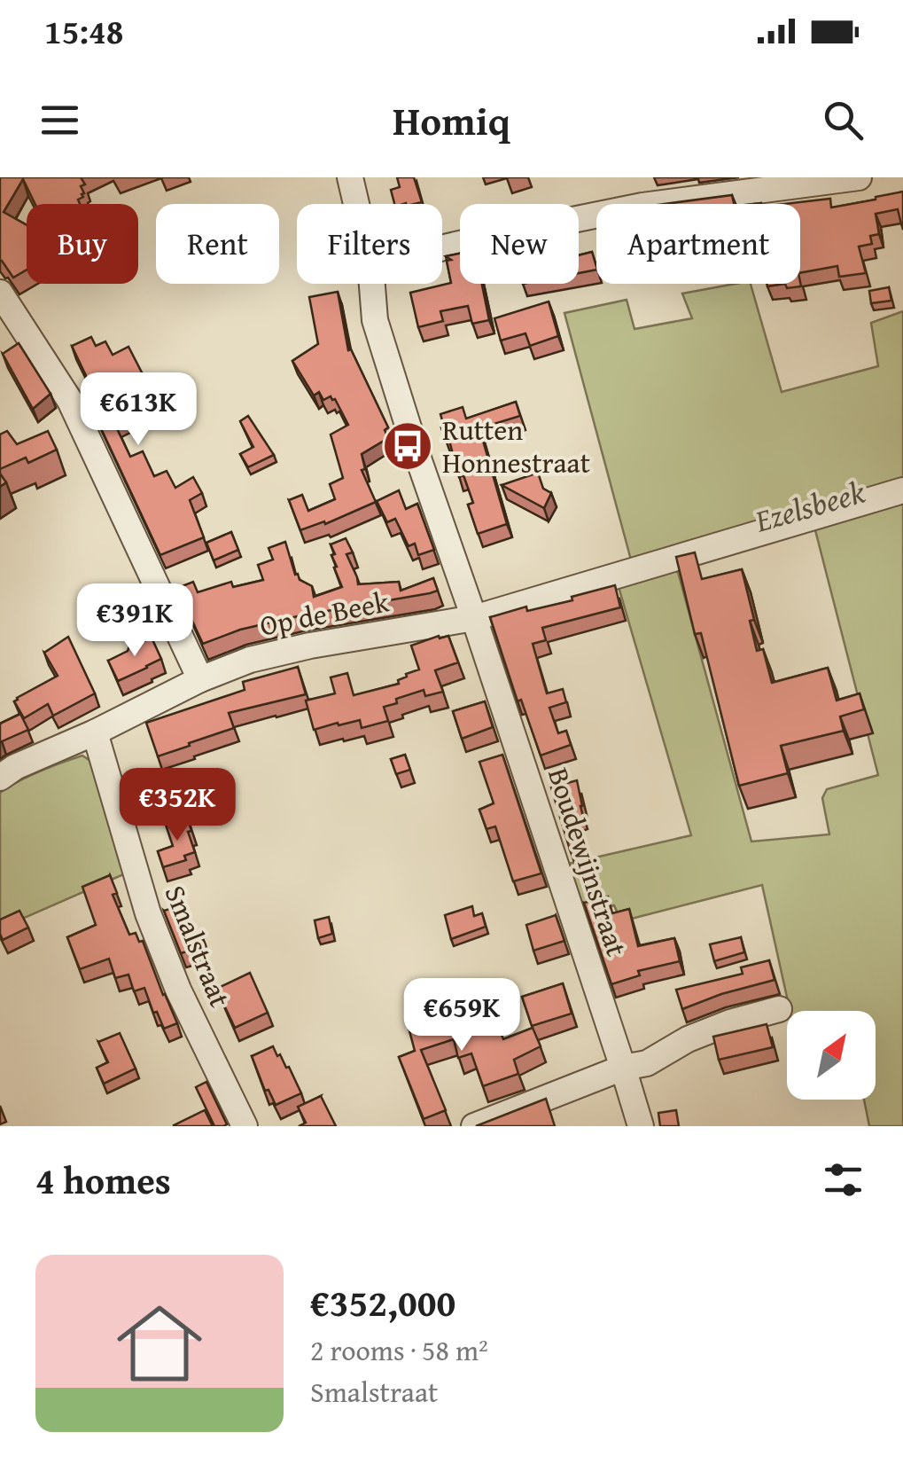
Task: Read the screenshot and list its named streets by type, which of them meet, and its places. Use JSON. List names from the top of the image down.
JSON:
{
  "streets": {
    "street": ["Op de Beek", "Boudewijnstraat", "Smalstraat"]
  },
  "crossings": [
    ["Op de Beek", "Boudewijnstraat"],
    ["Op de Beek", "Smalstraat"]
  ],
  "water": ["Ezelsbeek"],
  "places": {
    "bus stop": ["Rutten Honnestraat"]
  },
  "north": "top right",
  "page": {
    "status": "15:48",
    "header": "Homiq",
    "chip": [
      "Buy",
      "Rent",
      "Filters",
      "New",
      "Apartment"
    ],
    "price": [
      "€613K",
      "€391K",
      "€352K",
      "€659K"
    ],
    "heading": "4 homes",
    "list": [
      {
        "name": "€352,000",
        "note": "2 rooms · 58 m² · Smalstraat"
      }
    ]
  }
}
